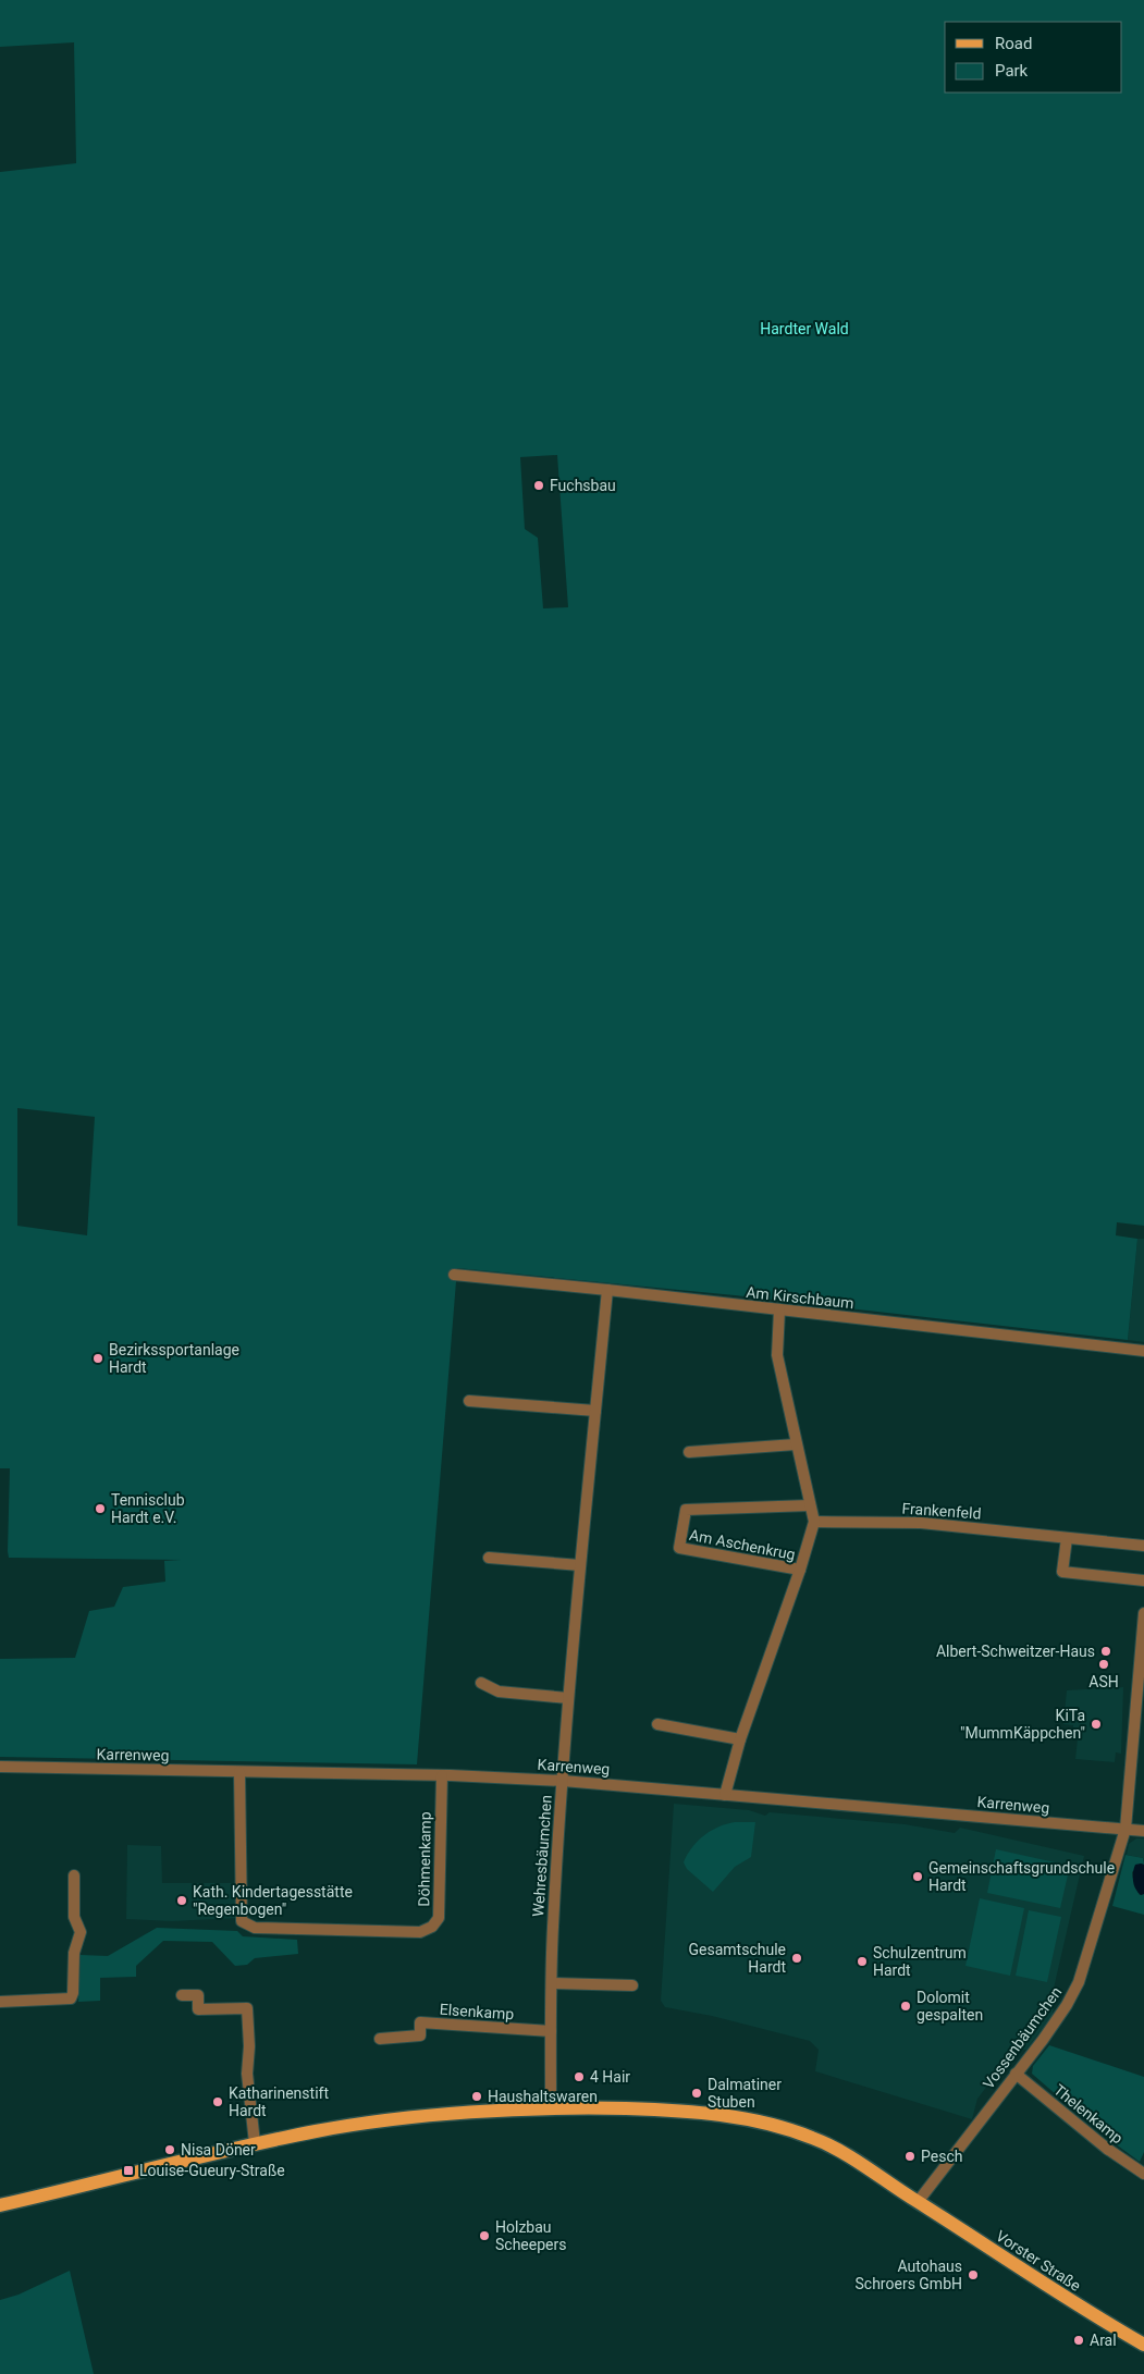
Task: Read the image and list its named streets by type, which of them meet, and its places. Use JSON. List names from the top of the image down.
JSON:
{
  "streets": {
    "main road": ["Vorster Straße"],
    "street": [
      "Am Kirschbaum",
      "Frankenfeld",
      "Am Aschenkrug",
      "Karrenweg",
      "Wehresbäumchen",
      "Döhmenkamp",
      "Elsenkamp",
      "Vossenbäumchen",
      "Thelenkamp"
    ]
  },
  "crossings": [
    ["Am Kirschbaum", "Wehresbäumchen"],
    ["Frankenfeld", "Am Aschenkrug"],
    ["Am Aschenkrug", "Karrenweg"],
    ["Karrenweg", "Wehresbäumchen"],
    ["Karrenweg", "Döhmenkamp"],
    ["Karrenweg", "Vossenbäumchen"],
    ["Wehresbäumchen", "Elsenkamp"],
    ["Wehresbäumchen", "Vorster Straße"],
    ["Vossenbäumchen", "Thelenkamp"],
    ["Vossenbäumchen", "Vorster Straße"]
  ],
  "parks": ["Hardter Wald"],
  "places": {
    "other": [
      "Fuchsbau",
      "Bezirkssportanlage Hardt",
      "Tennisclub Hardt e.V.",
      "Albert-Schweitzer-Haus",
      "ASH",
      "KiTa \"MummKäppchen\"",
      "Gemeinschaftsgrundschule Hardt",
      "Kath. Kindertagesstätte \"Regenbogen\"",
      "Gesamtschule Hardt",
      "Schulzentrum Hardt",
      "Dolomit gespalten",
      "4 Hair",
      "Dalmatiner Stuben",
      "Haushaltswaren",
      "Katharinenstift Hardt",
      "Nisa Döner",
      "Pesch",
      "Holzbau Scheepers",
      "Autohaus Schroers GmbH",
      "Aral"
    ],
    "transit": ["Louise-Gueury-Straße"]
  },
  "legend": ["Road", "Park"]
}
